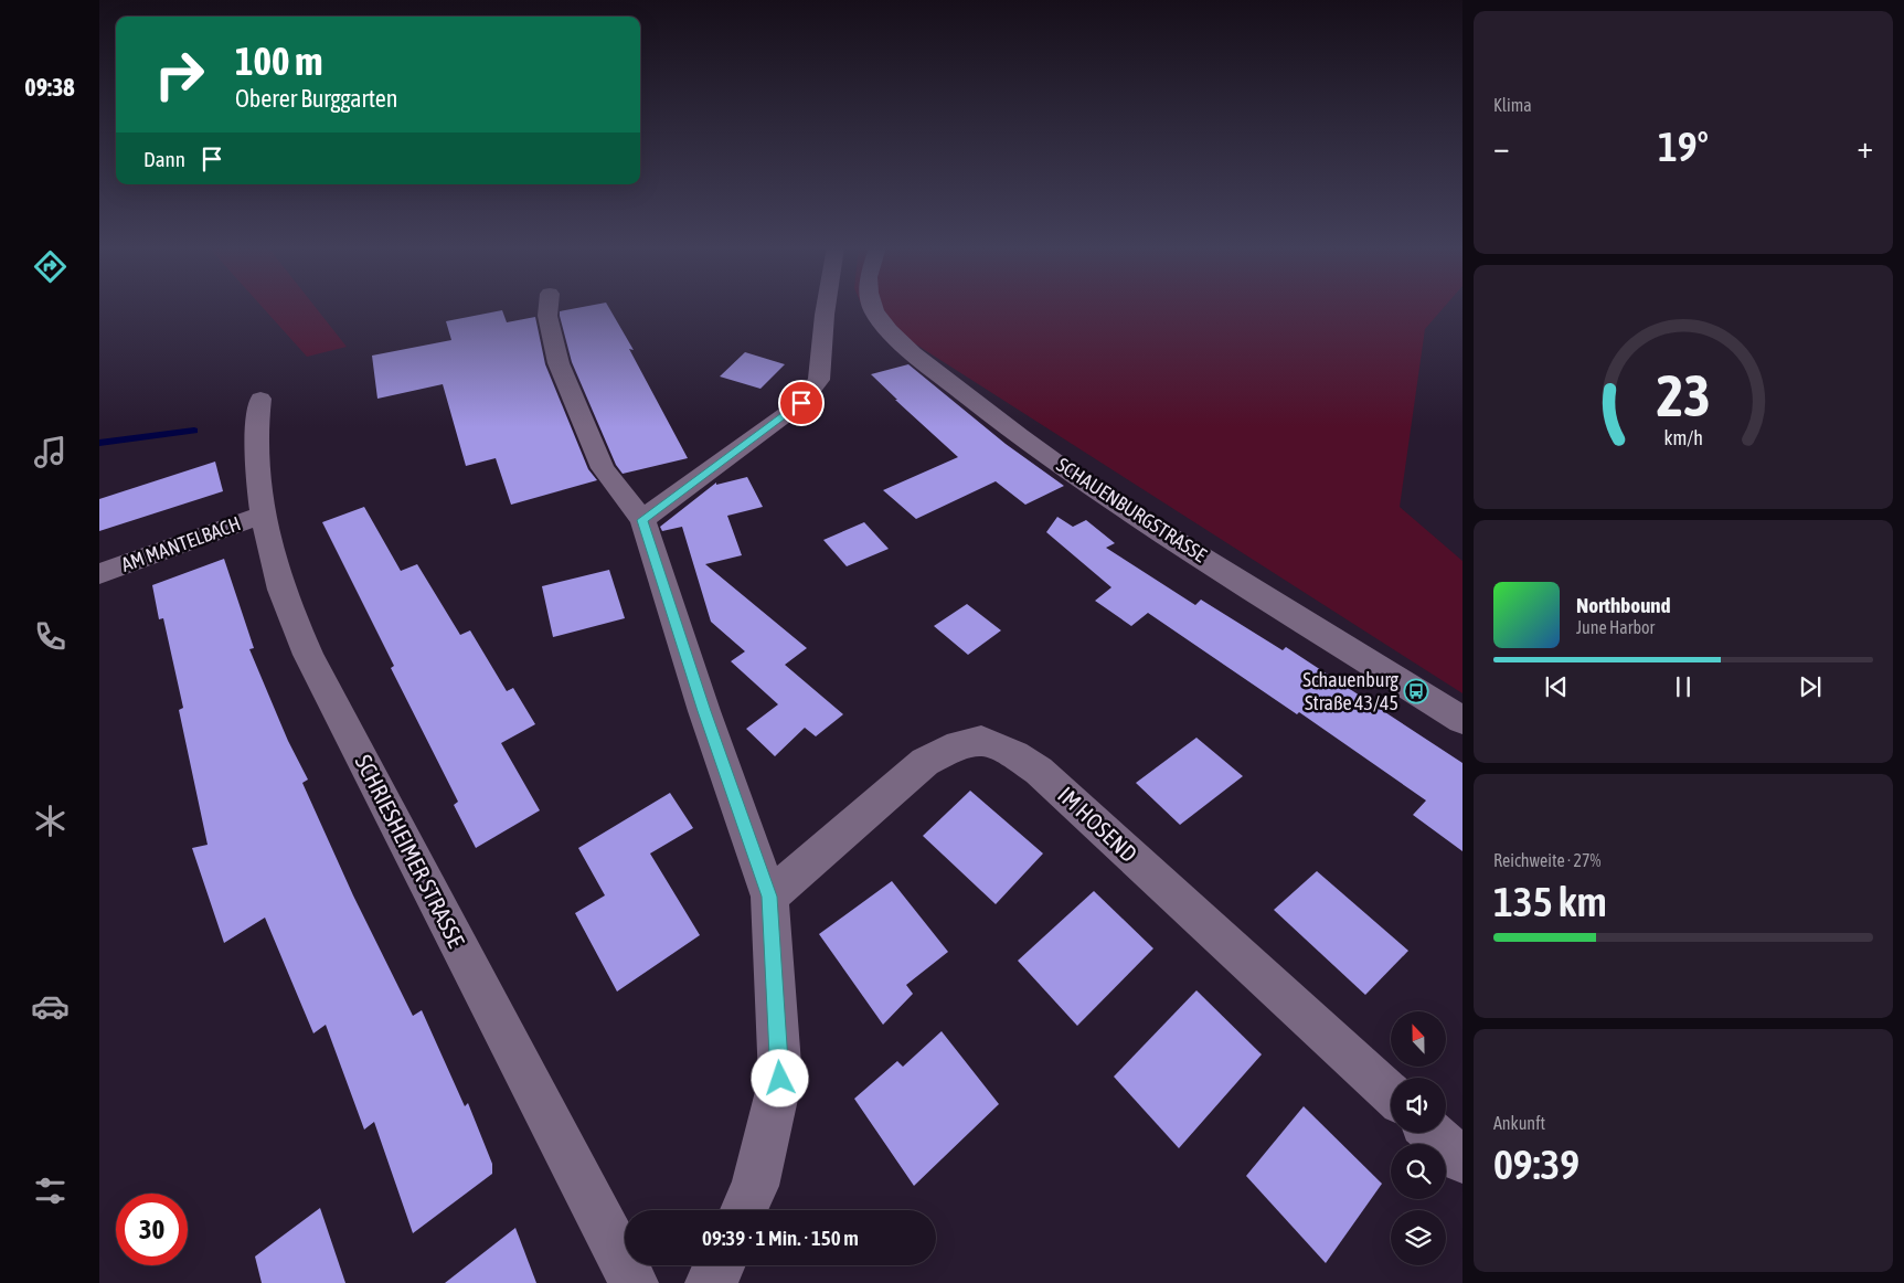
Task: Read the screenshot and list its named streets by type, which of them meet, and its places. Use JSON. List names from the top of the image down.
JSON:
{
  "streets": {
    "street": [
      "SCHAUENBURGSTRASSE",
      "AM MANTELBACH",
      "IM HOSEND",
      "SCHRIESHEIMER STRASSE"
    ]
  },
  "crossings": [
    ["AM MANTELBACH", "SCHRIESHEIMER STRASSE"]
  ],
  "places": {
    "bus stop": ["Schauenburg Straße 43/45"]
  },
  "north": "top",
  "page": {
    "tabs": "09:38",
    "tile": [
      "Klima",
      ["Reichweite · 27%", "135 km"],
      ["Ankunft", "09:39"]
    ],
    "turn": ["100 m", "Oberer Burggarten"],
    "heat": ["−", "19°", "+"],
    "then": "Dann",
    "song": ["Northbound", "June Harbor"],
    "limit": "30",
    "trip": "09:39 · 1 Min. · 150 m",
    "gauge": ["23", "km/h"]
  }
}
